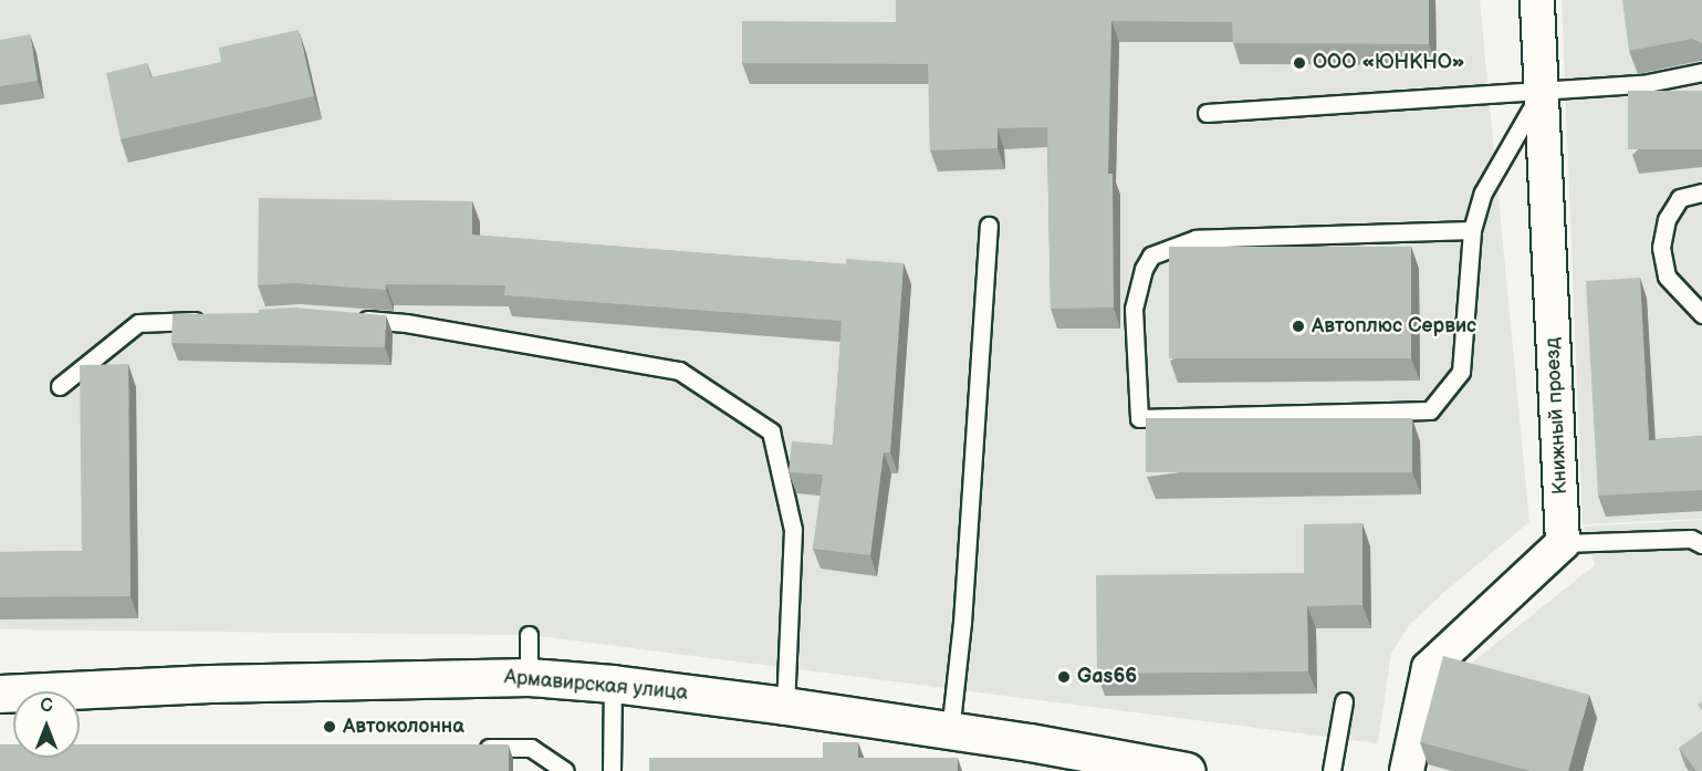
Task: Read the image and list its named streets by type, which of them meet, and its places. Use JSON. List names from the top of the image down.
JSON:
{
  "streets": {
    "main road": ["Армавирская улица"],
    "street": ["Книжный проезд"]
  },
  "places": [
    "ООО «ЮНКНО»",
    "Автоплюс Сервис",
    "Gas66",
    "Автоколонна"
  ],
  "north": "top"
}
